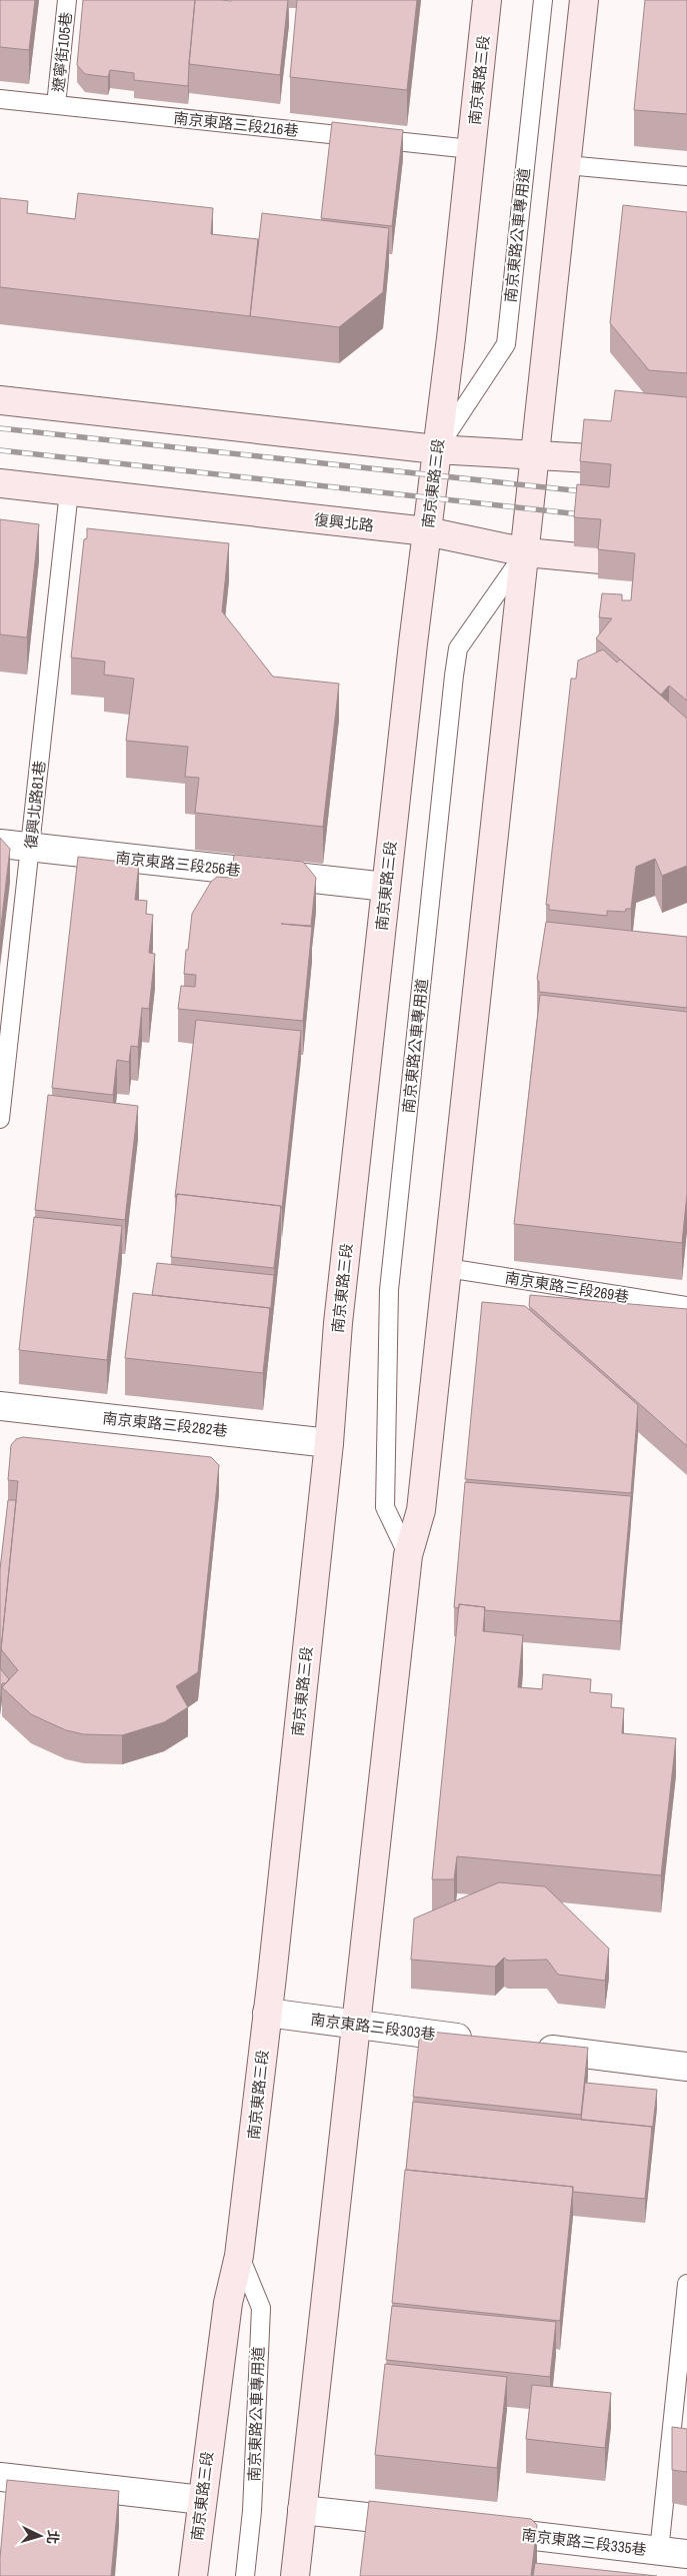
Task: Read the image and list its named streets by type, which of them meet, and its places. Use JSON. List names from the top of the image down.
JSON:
{
  "streets": {
    "main road": ["南京東路三段", "復興北路"],
    "street": [
      "南京東路三段256巷",
      "南京東路三段282巷",
      "南京東路三段303巷",
      "南京東路三段335巷"
    ],
    "lane": [
      "遼寧街105巷",
      "南京東路三段216巷",
      "南京東路公車專用道",
      "復興北路81巷",
      "南京東路三段269巷"
    ]
  },
  "crossings": [
    ["遼寧街105巷", "南京東路三段216巷"],
    ["南京東路三段", "南京東路三段216巷"],
    ["南京東路三段", "南京東路公車專用道"],
    ["南京東路三段", "復興北路"],
    ["南京東路三段", "南京東路三段256巷"],
    ["南京東路三段", "南京東路三段282巷"],
    ["南京東路三段", "南京東路三段303巷"],
    ["南京東路公車專用道", "復興北路"],
    ["復興北路", "復興北路81巷"],
    ["復興北路81巷", "南京東路三段256巷"]
  ],
  "north": "right"
}
